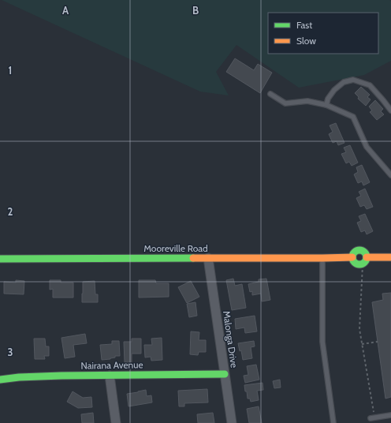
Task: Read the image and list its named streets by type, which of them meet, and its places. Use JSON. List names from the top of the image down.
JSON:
{
  "streets": {
    "main road": ["Mooreville Road", "Nairana Avenue"],
    "street": ["Malonga Drive"]
  },
  "crossings": [
    ["Mooreville Road", "Malonga Drive"],
    ["Malonga Drive", "Nairana Avenue"]
  ],
  "legend": ["Fast", "Slow"],
  "grid": {
    "columns": ["A", "B"],
    "rows": ["1", "2", "3"]
  }
}
